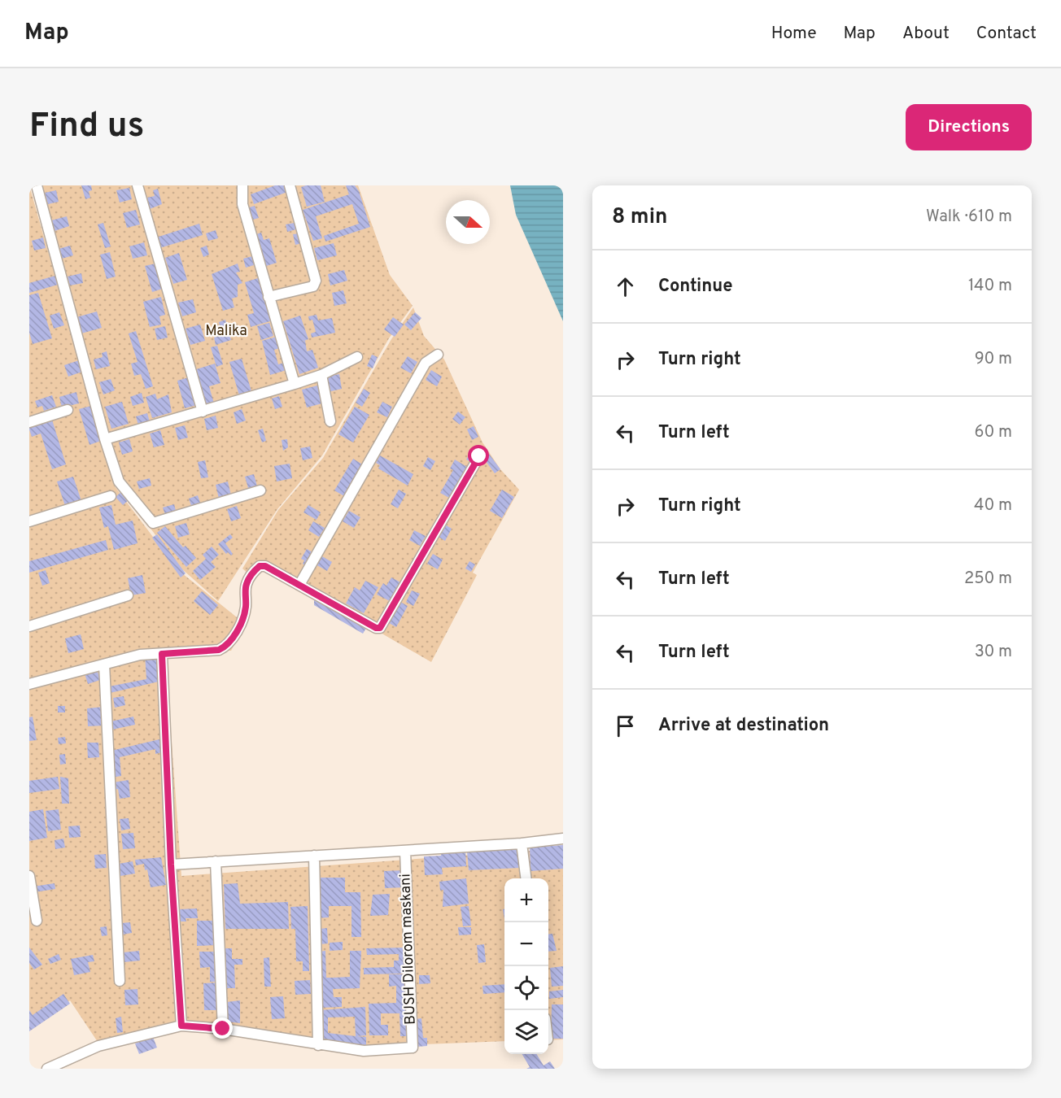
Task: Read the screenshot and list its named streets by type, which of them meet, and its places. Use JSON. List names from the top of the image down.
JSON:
{
  "streets": {
    "street": ["BUSH Dilorom maskani"]
  },
  "parks": ["Malika"],
  "north": "right",
  "page": {
    "header": "Map",
    "nav": [
      "Home",
      "Map",
      "About",
      "Contact"
    ],
    "buttons": "Directions",
    "title": "Find us",
    "heading": ["8 min", "Walk · 610 m"],
    "list": [
      ["Continue", "140 m"],
      ["Turn right", "90 m"],
      ["Turn left", "60 m"],
      ["Turn right", "40 m"],
      ["Turn left", "250 m"],
      ["Turn left", "30 m"],
      "Arrive at destination"
    ],
    "map_buttons": ["+", "−"]
  }
}
